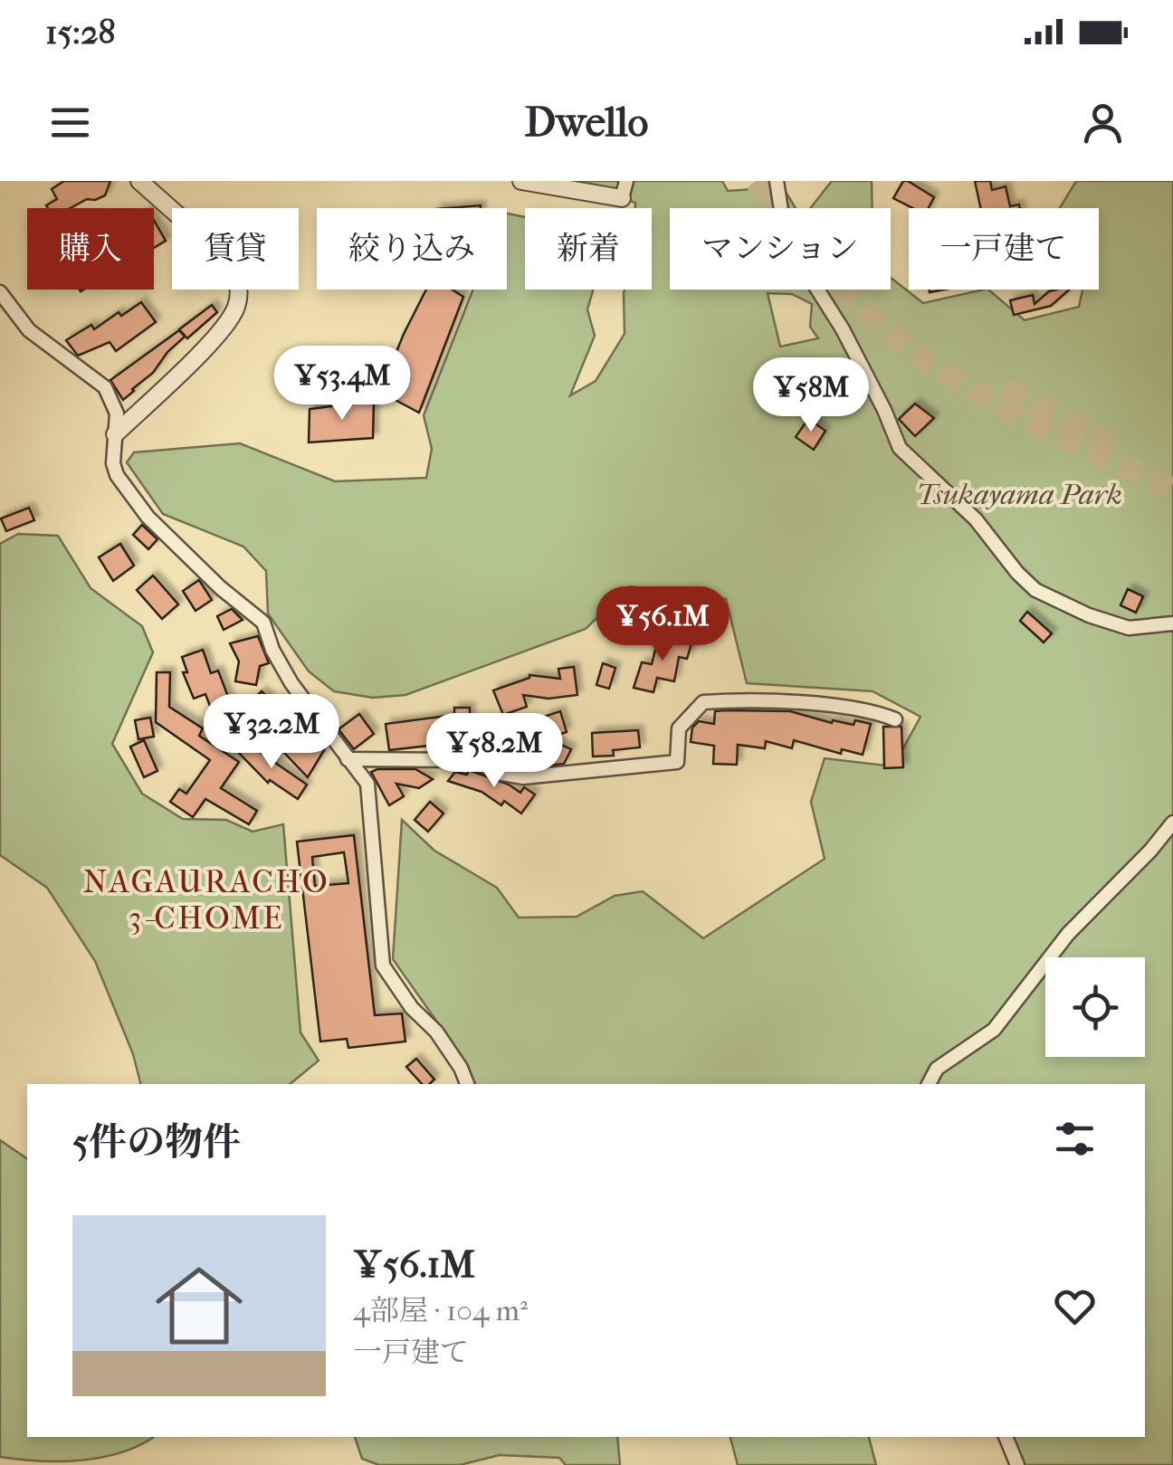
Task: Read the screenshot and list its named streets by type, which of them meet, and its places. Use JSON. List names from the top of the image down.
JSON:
{
  "districts": ["NAGAURACHO 3-CHOME"],
  "parks": ["Tsukayama Park"],
  "page": {
    "status": "15:28",
    "header": "Dwello",
    "chip": [
      "購入",
      "賃貸",
      "絞り込み",
      "新着",
      "マンション",
      "一戸建て"
    ],
    "price": [
      "¥53.4M",
      "¥58M",
      "¥56.1M",
      "¥32.2M",
      "¥58.2M"
    ],
    "heading": "5件の物件",
    "list": [
      {
        "name": "¥56.1M",
        "note": "4部屋 · 104 m² · 一戸建て"
      }
    ]
  }
}
